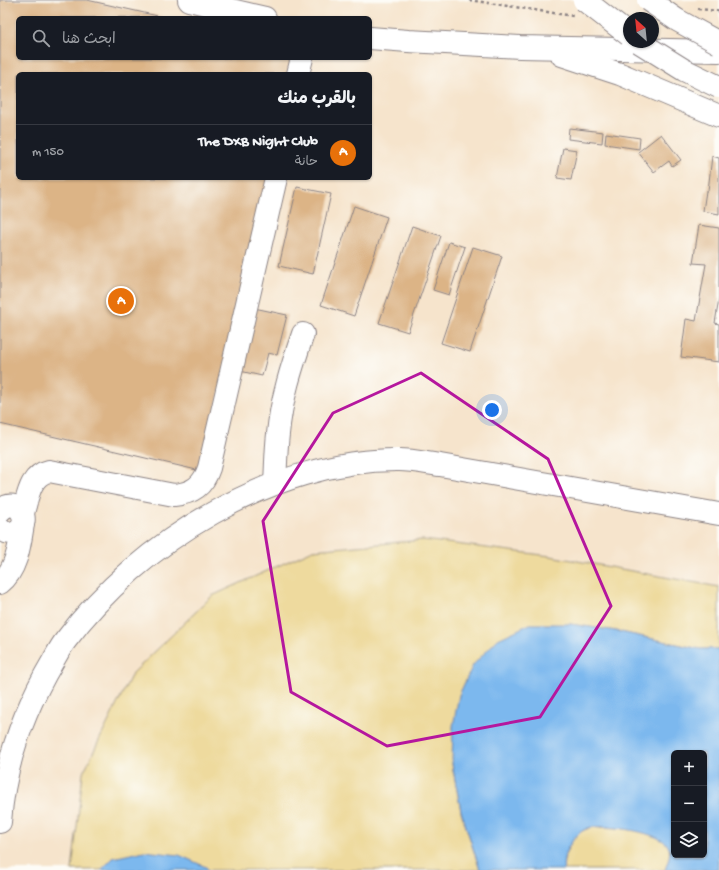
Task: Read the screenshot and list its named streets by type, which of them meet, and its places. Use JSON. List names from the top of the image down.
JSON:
{
  "north": "top left",
  "page": {
    "search": "ابحث هنا",
    "heading": "بالقرب منك",
    "list": [
      {
        "mark": "A",
        "name": "The DXB Night Club",
        "note": "حانة",
        "value": "150 m"
      }
    ],
    "pins": "A",
    "map_buttons": ["+", "−"]
  }
}
